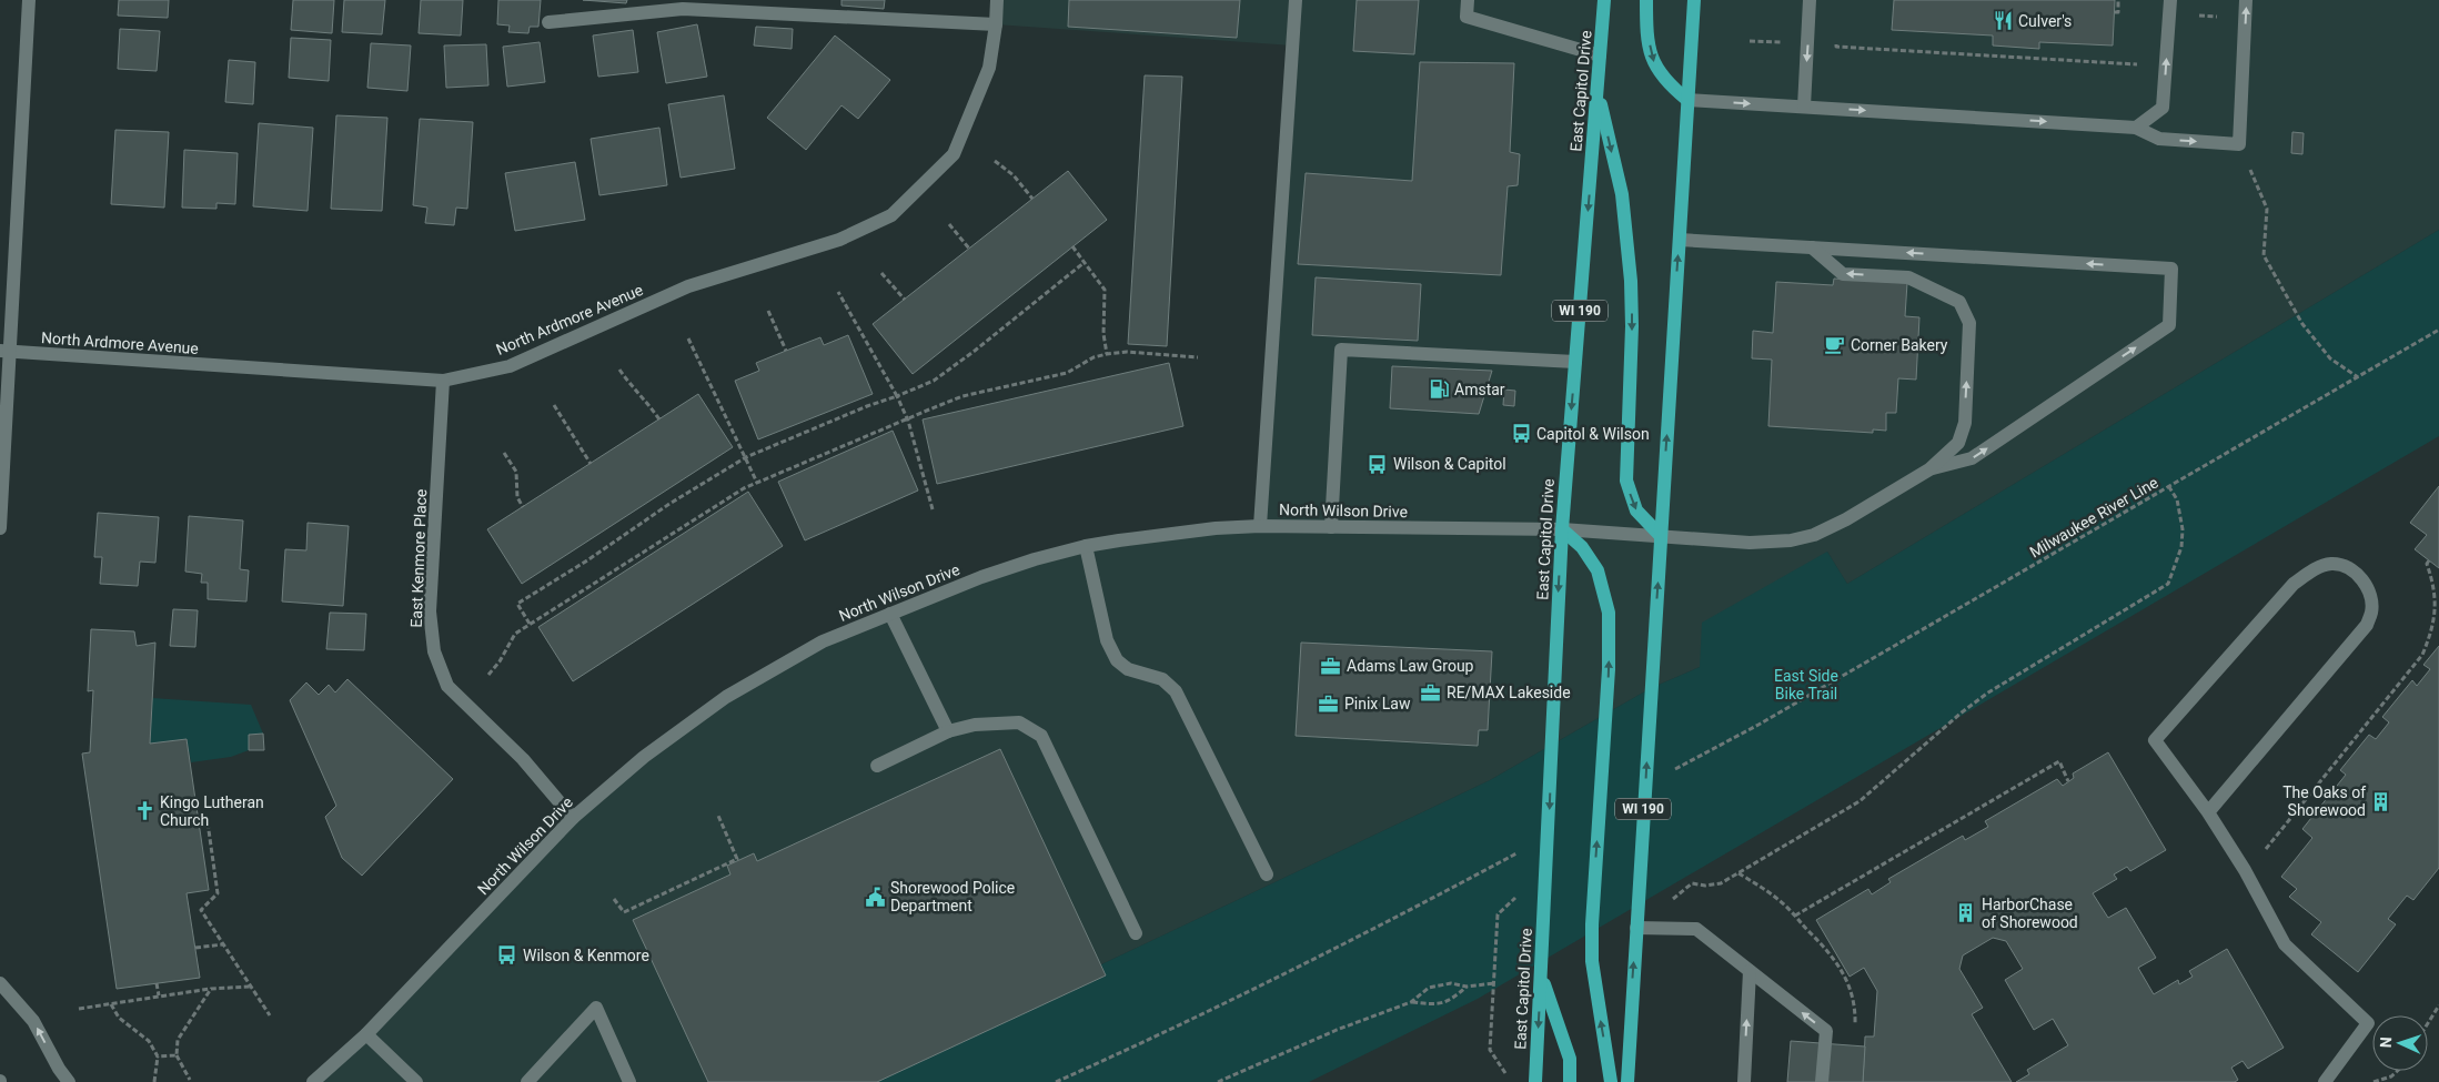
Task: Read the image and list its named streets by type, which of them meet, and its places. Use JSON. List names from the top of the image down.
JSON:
{
  "streets": {
    "main road": ["East Capitol Drive", "WI 190"],
    "street": ["North Ardmore Avenue", "North Wilson Drive", "East Kenmore Place"],
    "path": ["Milwaukee River Line"]
  },
  "crossings": [
    ["East Capitol Drive", "North Wilson Drive"],
    ["WI 190", "North Wilson Drive"],
    ["North Ardmore Avenue", "East Kenmore Place"],
    ["North Wilson Drive", "East Kenmore Place"]
  ],
  "parks": ["East Side Bike Trail"],
  "places": {
    "restaurant": ["Culver's"],
    "cafe": ["Corner Bakery"],
    "fuel station": ["Amstar"],
    "bus stop": ["Capitol & Wilson", "Wilson & Capitol", "Wilson & Kenmore"],
    "office": ["Adams Law Group", "RE/MAX Lakeside", "Pinix Law"],
    "building": ["The Oaks of Shorewood", "HarborChase of Shorewood"],
    "church": ["Kingo Lutheran Church"],
    "public building": ["Shorewood Police Department"]
  },
  "north": "left"
}
